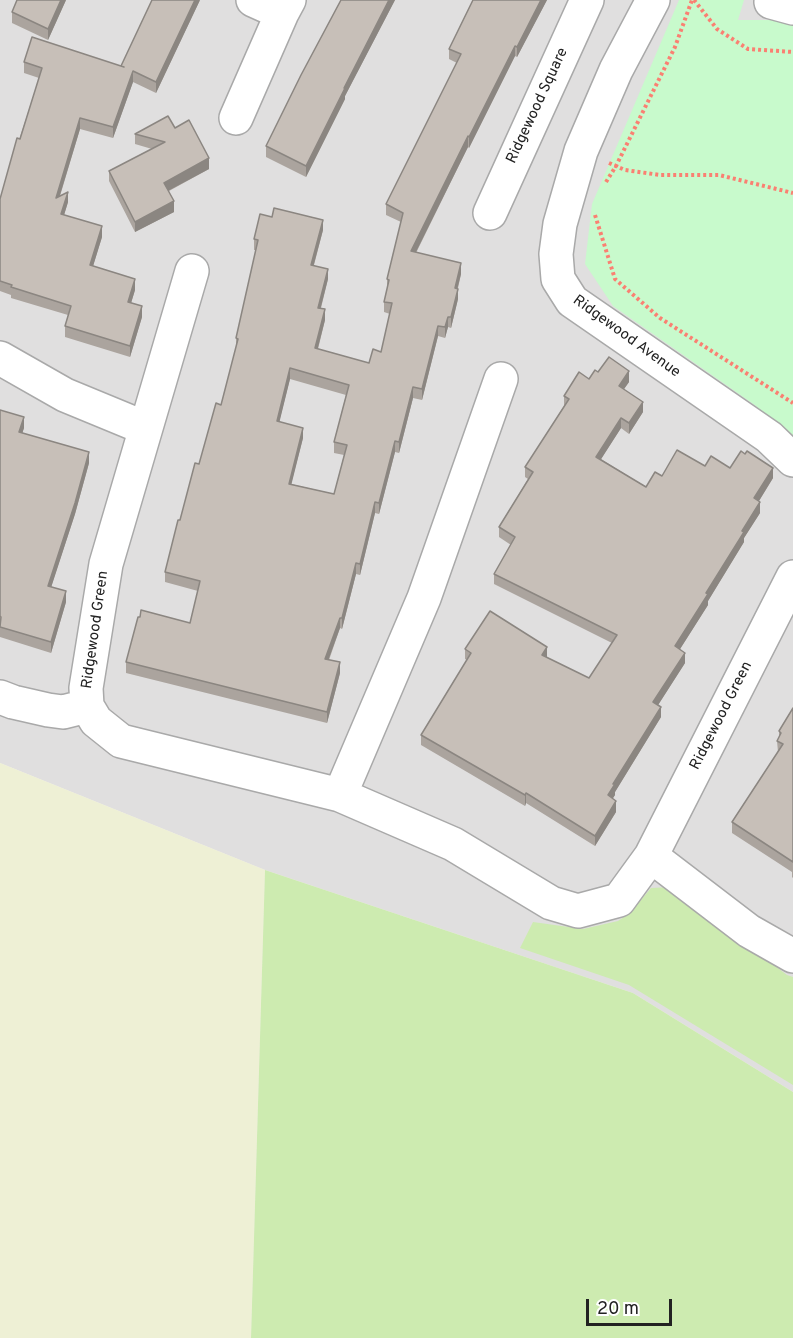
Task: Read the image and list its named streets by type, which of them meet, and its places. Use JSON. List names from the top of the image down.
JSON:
{
  "streets": {
    "street": ["Ridgewood Square", "Ridgewood Avenue", "Ridgewood Green"]
  },
  "scale_bar": "20 m"
}
